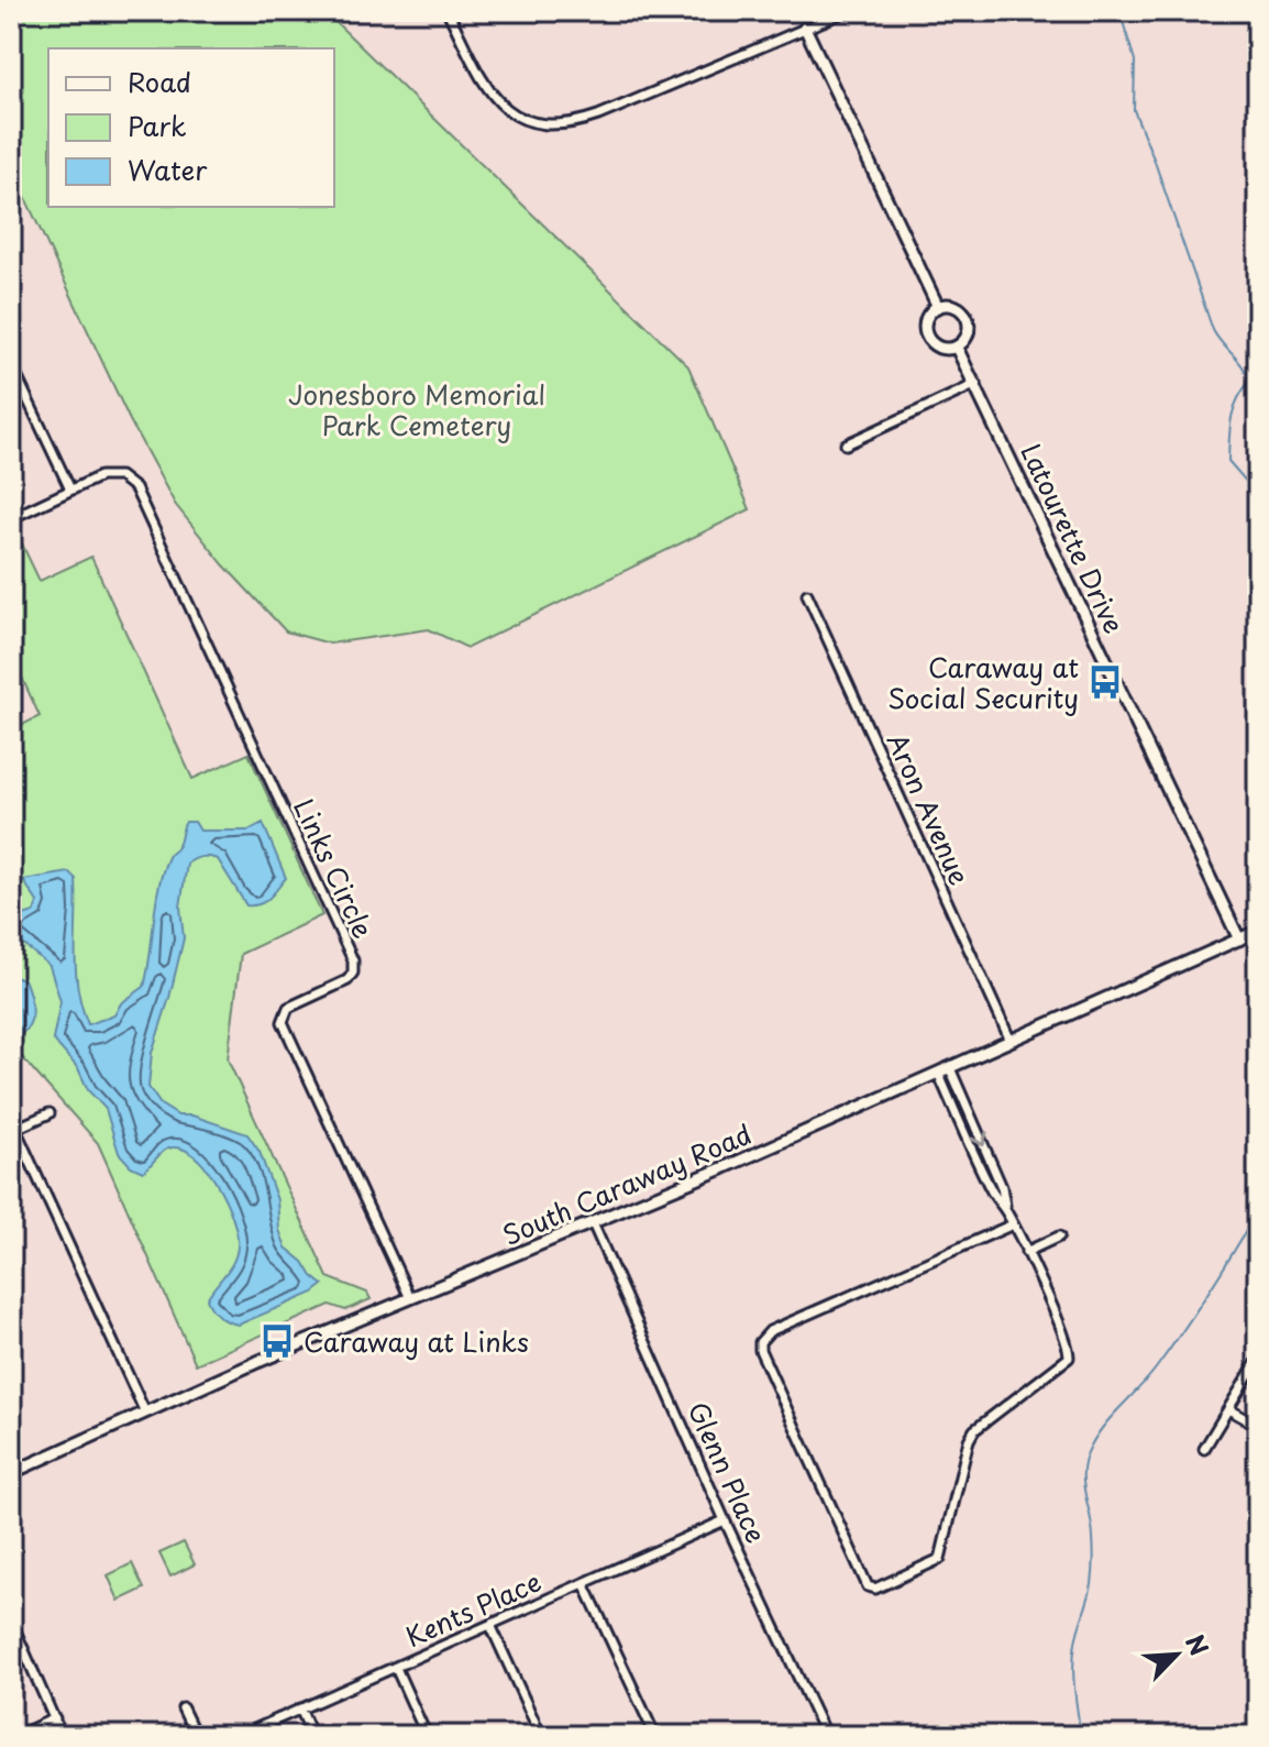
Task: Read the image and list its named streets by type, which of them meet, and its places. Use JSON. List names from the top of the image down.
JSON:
{
  "streets": {
    "street": [
      "Latourette Drive",
      "Aron Avenue",
      "Links Circle",
      "South Caraway Road",
      "Glenn Place",
      "Kents Place"
    ]
  },
  "crossings": [
    ["Latourette Drive", "South Caraway Road"],
    ["Aron Avenue", "South Caraway Road"],
    ["Links Circle", "South Caraway Road"],
    ["South Caraway Road", "Glenn Place"],
    ["Glenn Place", "Kents Place"]
  ],
  "parks": ["Jonesboro Memorial Park Cemetery"],
  "places": {
    "bus stop": ["Caraway at Social Security", "Caraway at Links"]
  },
  "legend": ["Road", "Park", "Water"],
  "north": "top right"
}
